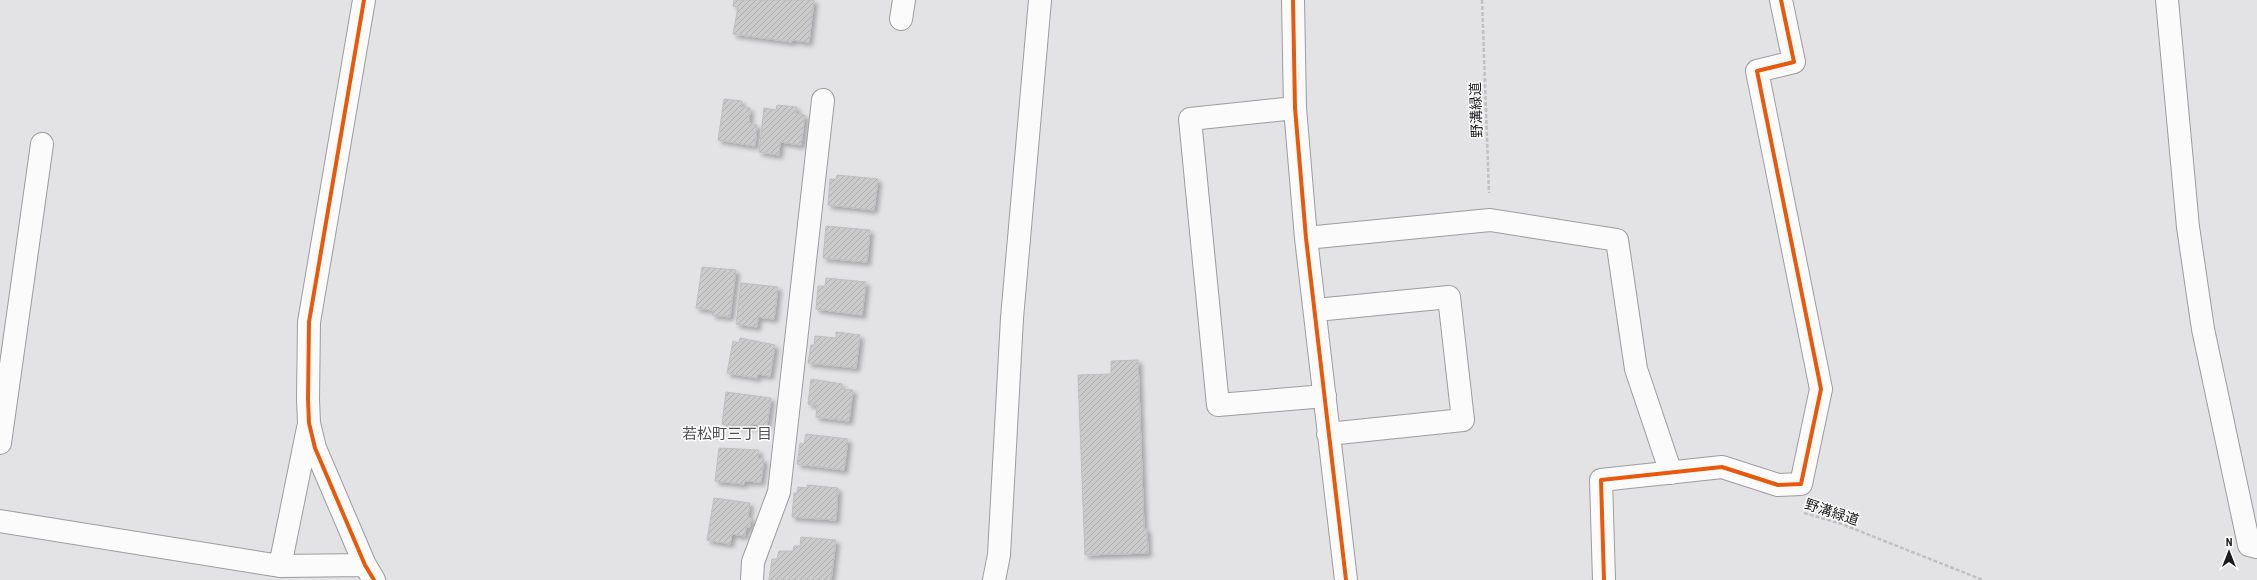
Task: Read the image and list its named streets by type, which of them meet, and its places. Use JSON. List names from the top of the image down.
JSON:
{
  "streets": {
    "path": ["野溝緑道"]
  },
  "districts": ["若松町三丁目"],
  "north": "top"
}
